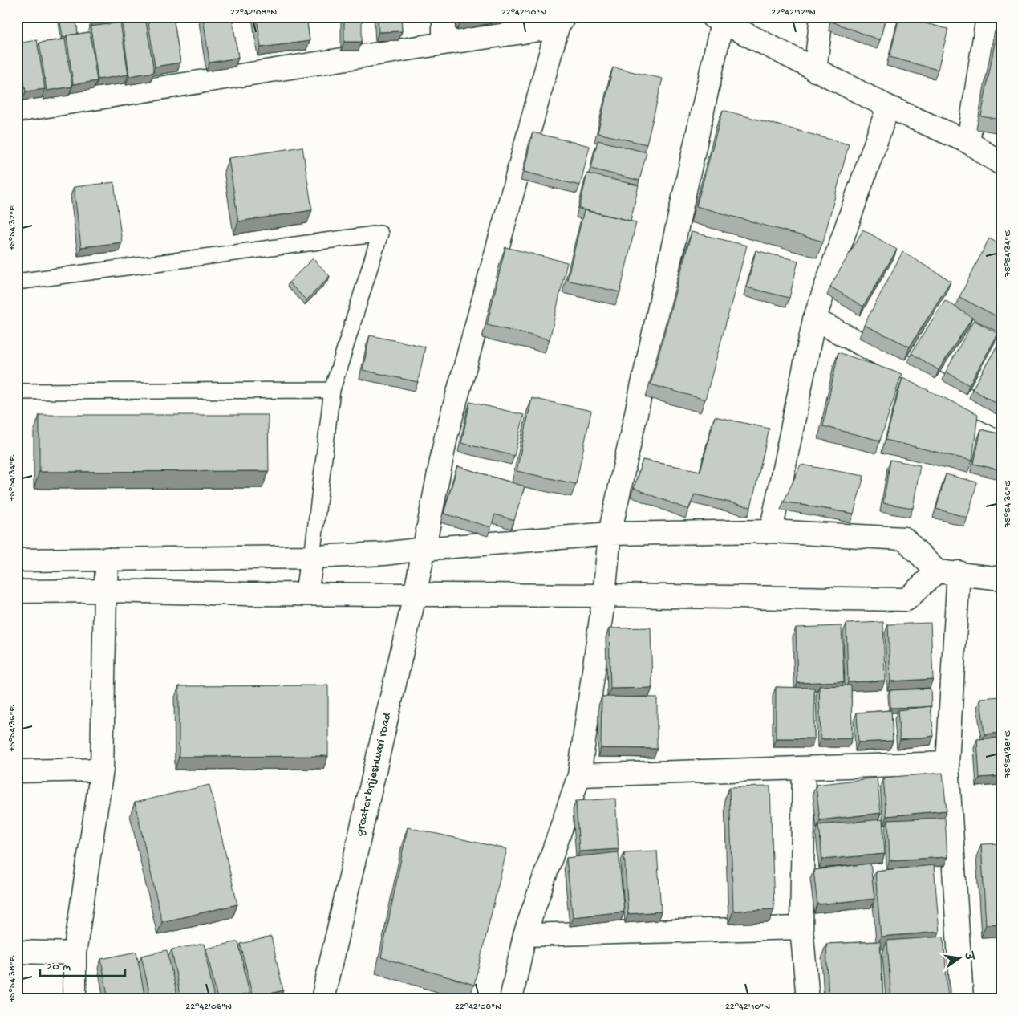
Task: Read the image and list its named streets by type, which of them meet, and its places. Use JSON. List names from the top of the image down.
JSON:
{
  "streets": {
    "street": ["greater brijeshwari road"]
  },
  "scale_bar": "20 m",
  "north": "right",
  "coordinates": [
    "22°42'08\"N",
    "22°42'10\"N",
    "22°42'12\"N",
    "75°54'32\"E",
    "75°54'34\"E",
    "75°54'36\"E",
    "75°54'38\"E",
    "22°42'06\"N"
  ]
}
